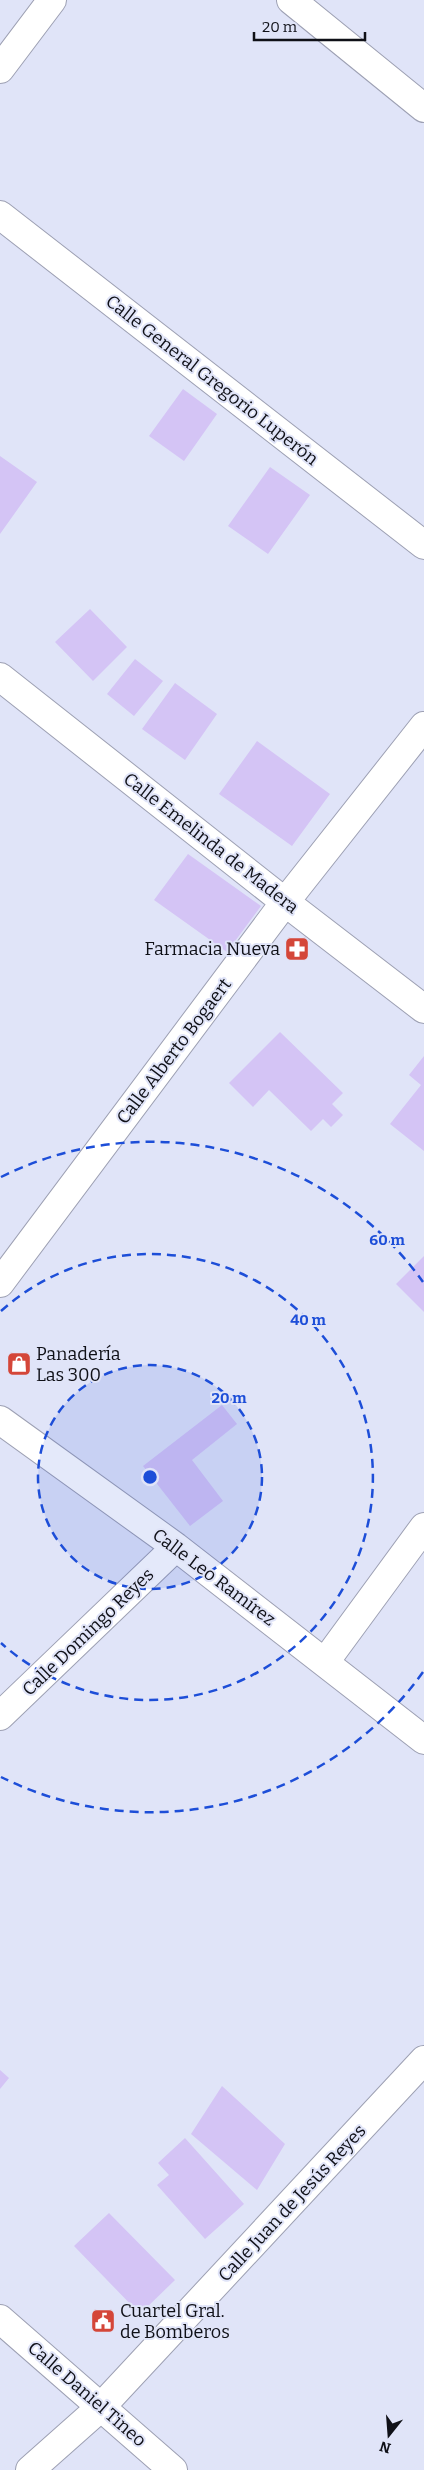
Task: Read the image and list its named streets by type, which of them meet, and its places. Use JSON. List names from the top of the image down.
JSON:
{
  "streets": {
    "street": [
      "Calle General Gregorio Luperón",
      "Calle Emelinda de Madera",
      "Calle Alberto Bogaert",
      "Calle Leo Ramírez",
      "Calle Domingo Reyes",
      "Calle Juan de Jesús Reyes",
      "Calle Daniel Tineo"
    ]
  },
  "crossings": [
    ["Calle Emelinda de Madera", "Calle Alberto Bogaert"],
    ["Calle Leo Ramírez", "Calle Domingo Reyes"],
    ["Calle Juan de Jesús Reyes", "Calle Daniel Tineo"]
  ],
  "places": {
    "pharmacy": ["Farmacia Nueva"],
    "shop": ["Panadería Las 300"],
    "public building": ["Cuartel Gral. de Bomberos"]
  },
  "scale_bar": "20 m",
  "north": "bottom",
  "rings": ["60 m", "40 m", "20 m"]
}
